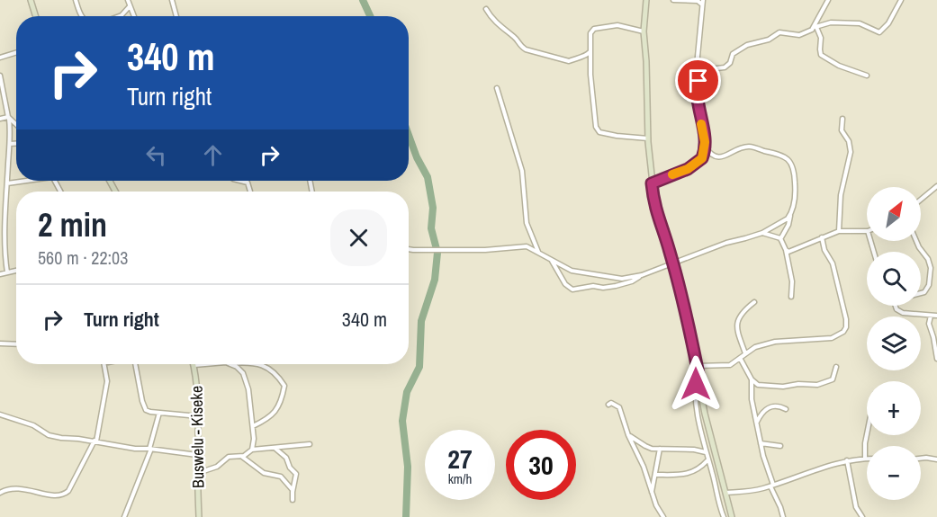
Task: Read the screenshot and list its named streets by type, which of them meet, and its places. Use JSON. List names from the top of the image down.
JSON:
{
  "streets": {
    "street": ["Buswelu - Kiseke"]
  },
  "north": "top right",
  "page": {
    "turn": ["340 m", "Turn right"],
    "map_buttons": ["+", "−"],
    "heading": ["2 min", "560 m · 22:03"],
    "list": [
      {
        "name": "Turn right",
        "value": "340 m"
      }
    ],
    "speed": "27 km/h",
    "limit": "30"
  }
}
